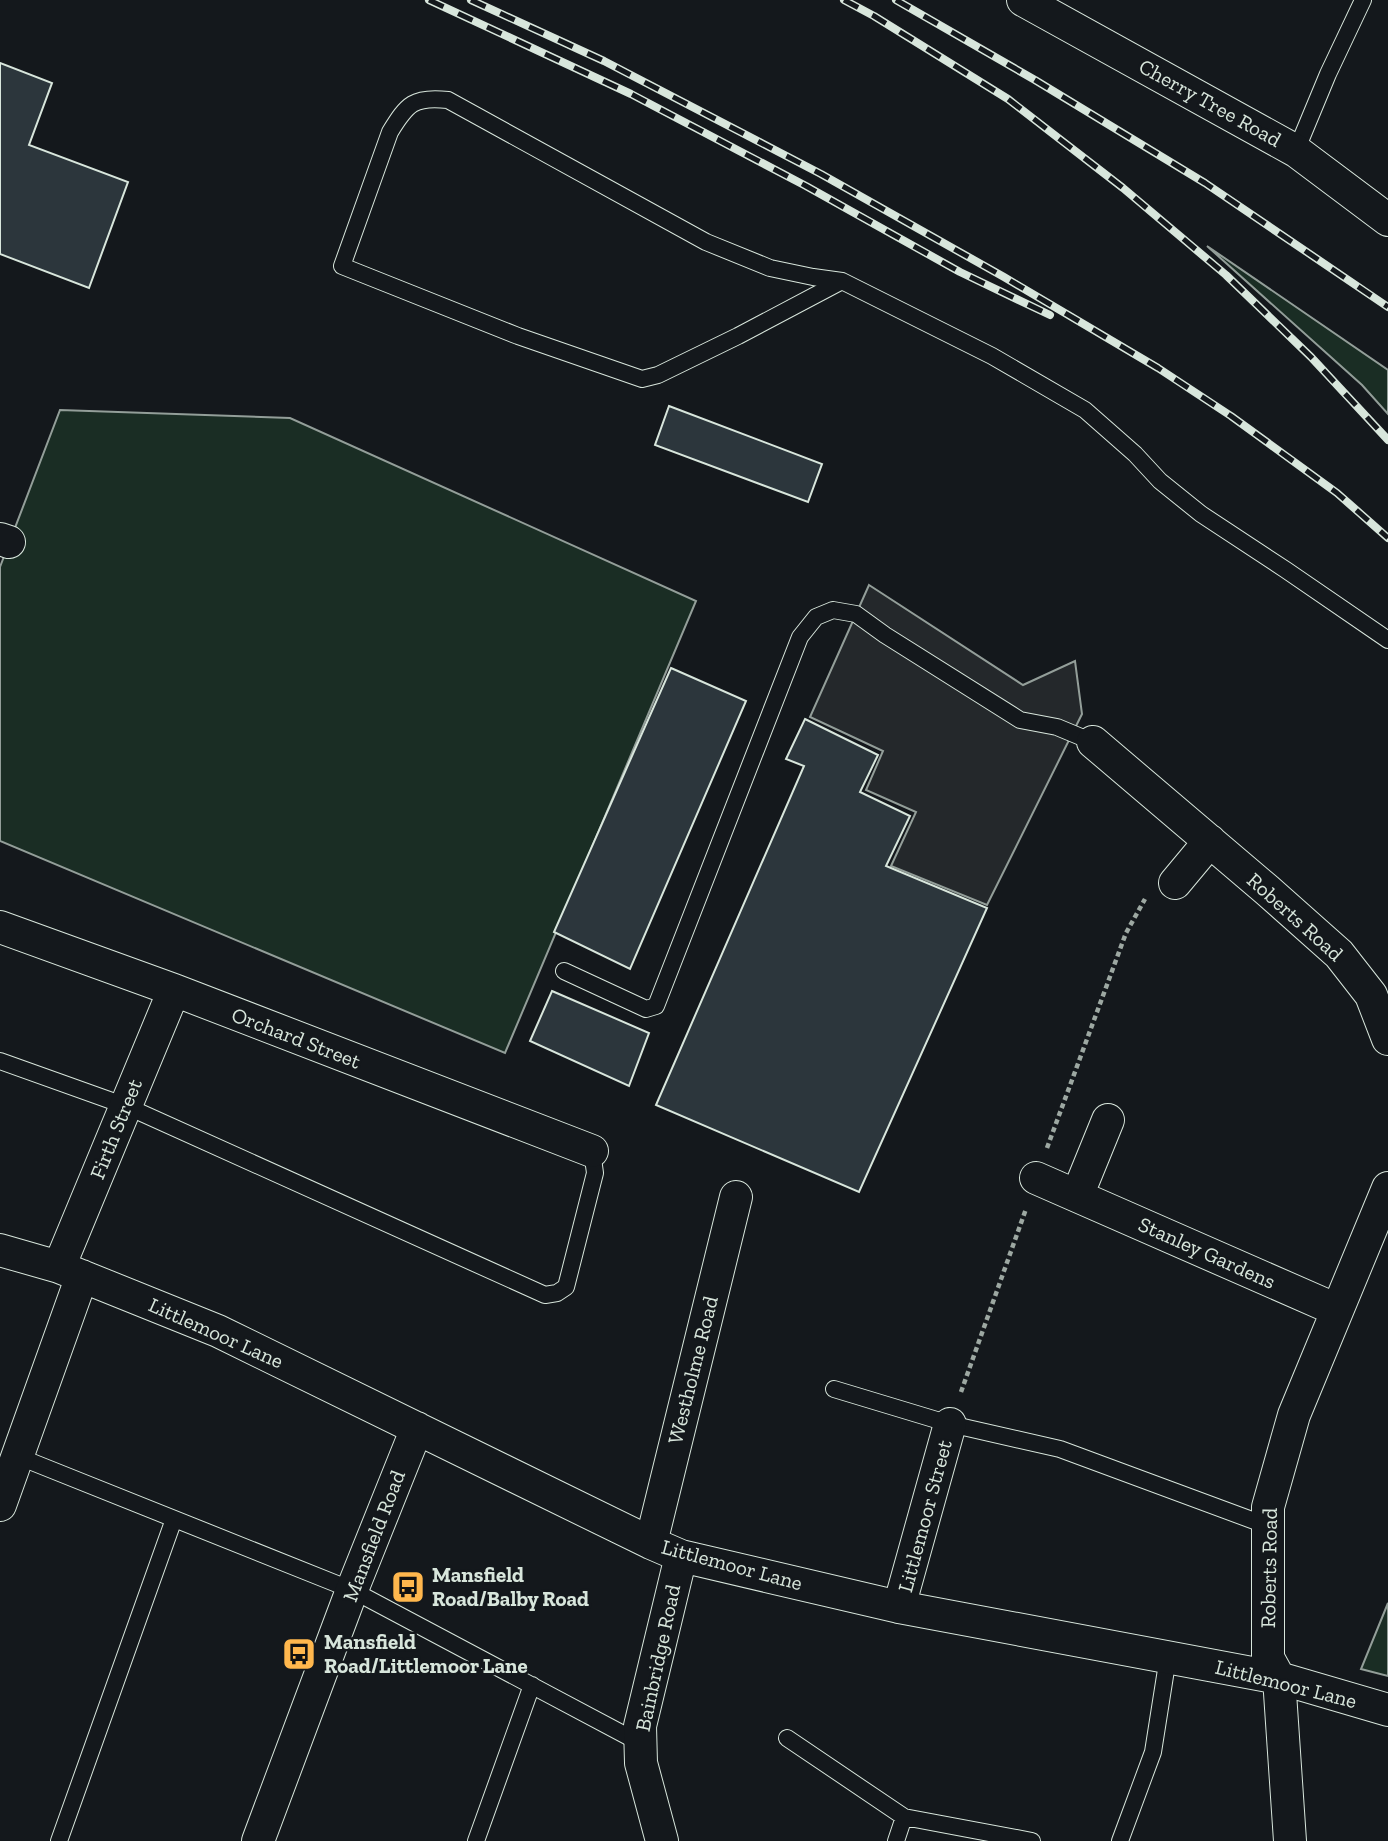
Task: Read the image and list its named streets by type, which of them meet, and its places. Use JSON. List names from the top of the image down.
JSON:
{
  "streets": {
    "street": [
      "Cherry Tree Road",
      "Roberts Road",
      "Orchard Street",
      "Firth Street",
      "Stanley Gardens",
      "Littlemoor Lane",
      "Westholme Road",
      "Littlemoor Street",
      "Mansfield Road",
      "Bainbridge Road"
    ]
  },
  "crossings": [
    ["Roberts Road", "Stanley Gardens"],
    ["Roberts Road", "Littlemoor Lane"],
    ["Orchard Street", "Firth Street"],
    ["Firth Street", "Littlemoor Lane"],
    ["Littlemoor Lane", "Westholme Road"],
    ["Littlemoor Lane", "Littlemoor Street"],
    ["Littlemoor Lane", "Mansfield Road"],
    ["Littlemoor Lane", "Bainbridge Road"]
  ],
  "places": {
    "bus stop": ["Mansfield Road/Balby Road", "Mansfield Road/Littlemoor Lane"]
  }
}
